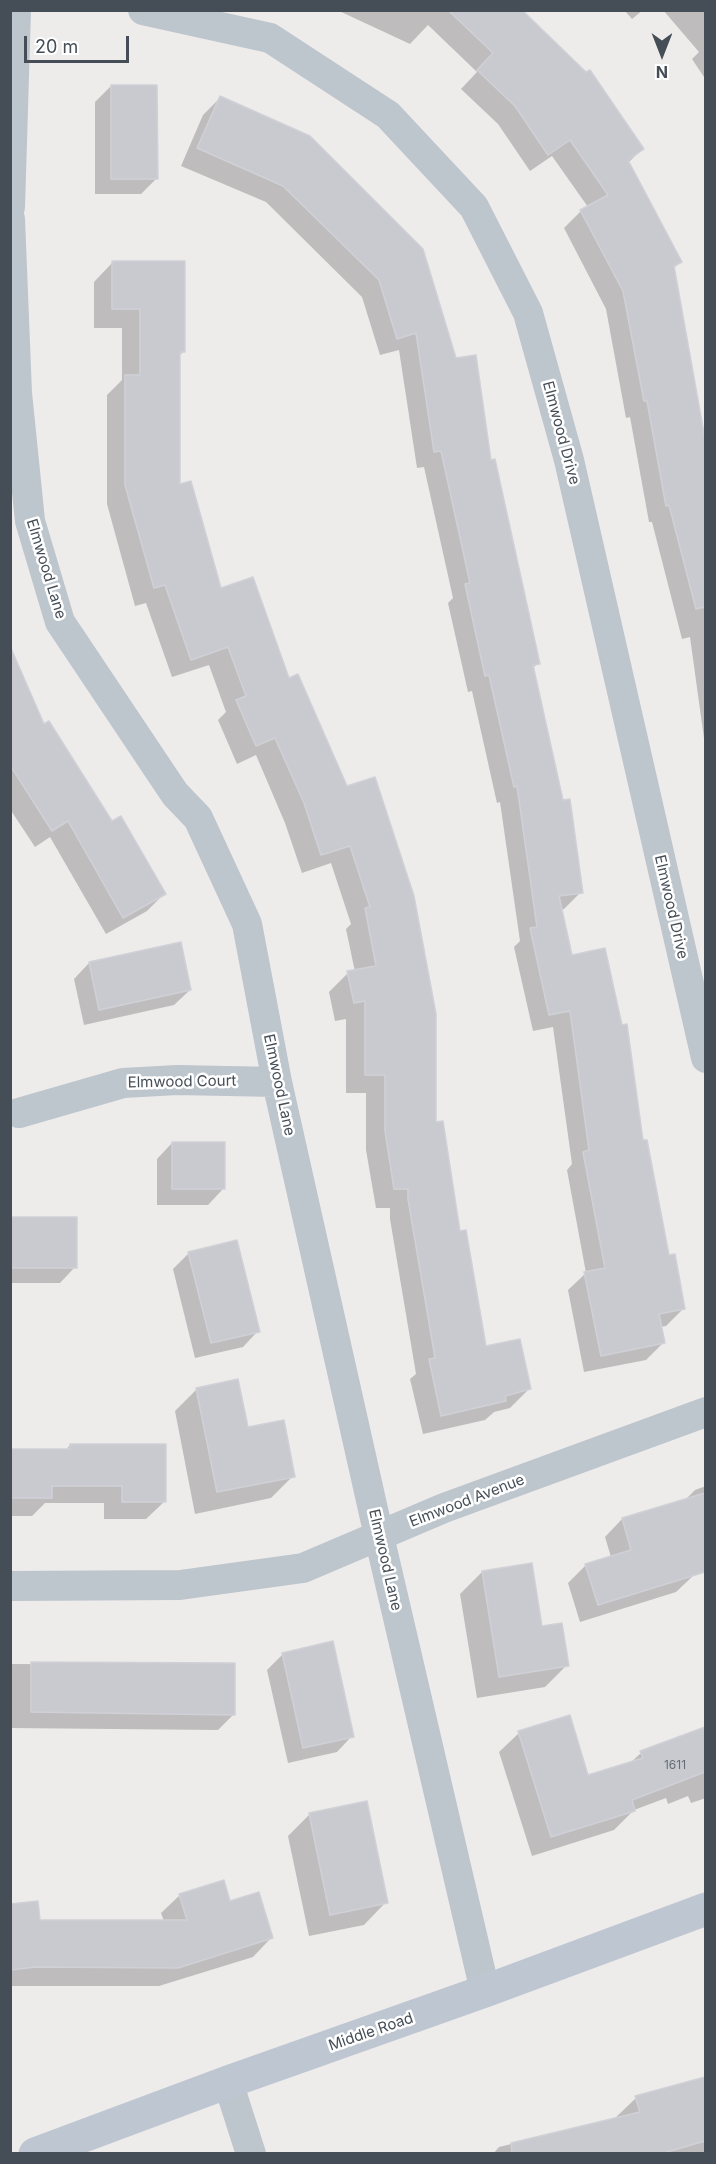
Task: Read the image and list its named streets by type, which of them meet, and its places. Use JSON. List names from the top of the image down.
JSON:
{
  "streets": {
    "main road": ["Middle Road"],
    "street": [
      "Elmwood Drive",
      "Elmwood Lane",
      "Elmwood Court",
      "Elmwood Avenue"
    ]
  },
  "crossings": [
    ["Elmwood Lane", "Elmwood Court"],
    ["Elmwood Lane", "Elmwood Avenue"],
    ["Elmwood Lane", "Middle Road"]
  ],
  "house_numbers": ["1611"],
  "scale_bar": "20 m",
  "north": "bottom"
}
